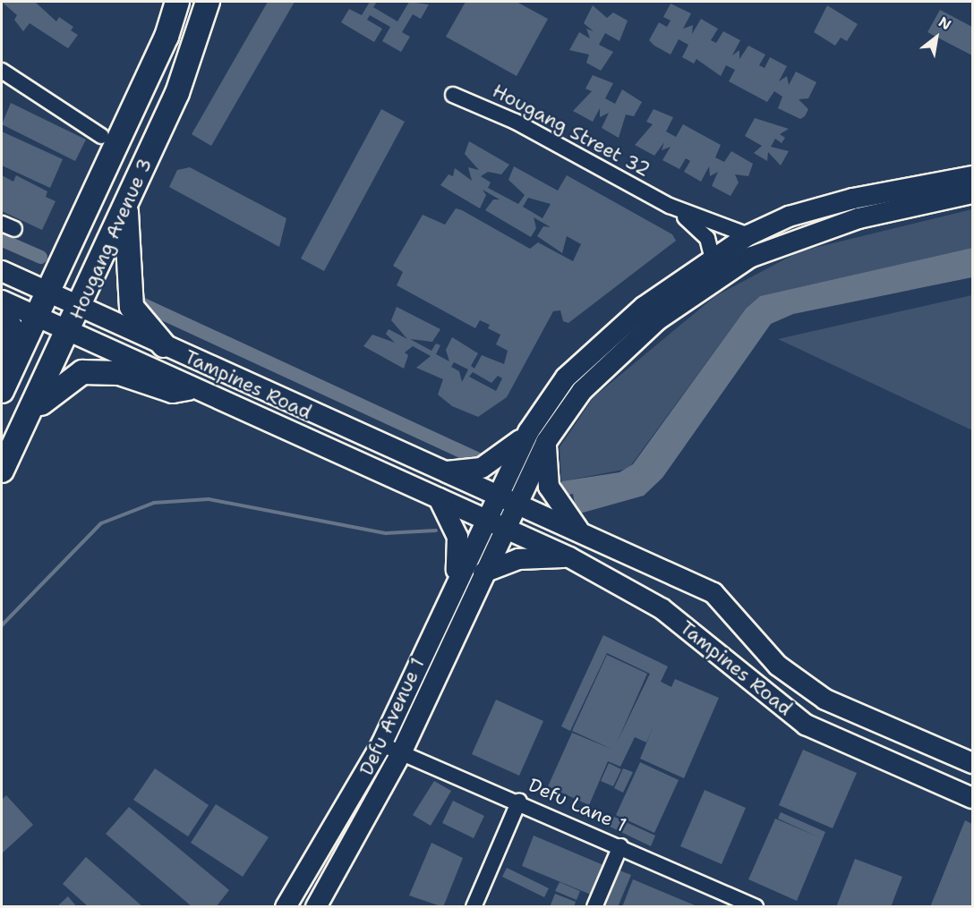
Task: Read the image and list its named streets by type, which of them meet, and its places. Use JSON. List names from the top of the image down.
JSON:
{
  "streets": {
    "highway": ["Hougang Avenue 3"],
    "main road": ["Tampines Road", "Defu Avenue 1"],
    "street": ["Hougang Street 32", "Defu Lane 1"]
  },
  "crossings": [
    ["Hougang Avenue 3", "Tampines Road"],
    ["Tampines Road", "Defu Avenue 1"],
    ["Defu Avenue 1", "Defu Lane 1"]
  ],
  "north": "top right"
}
